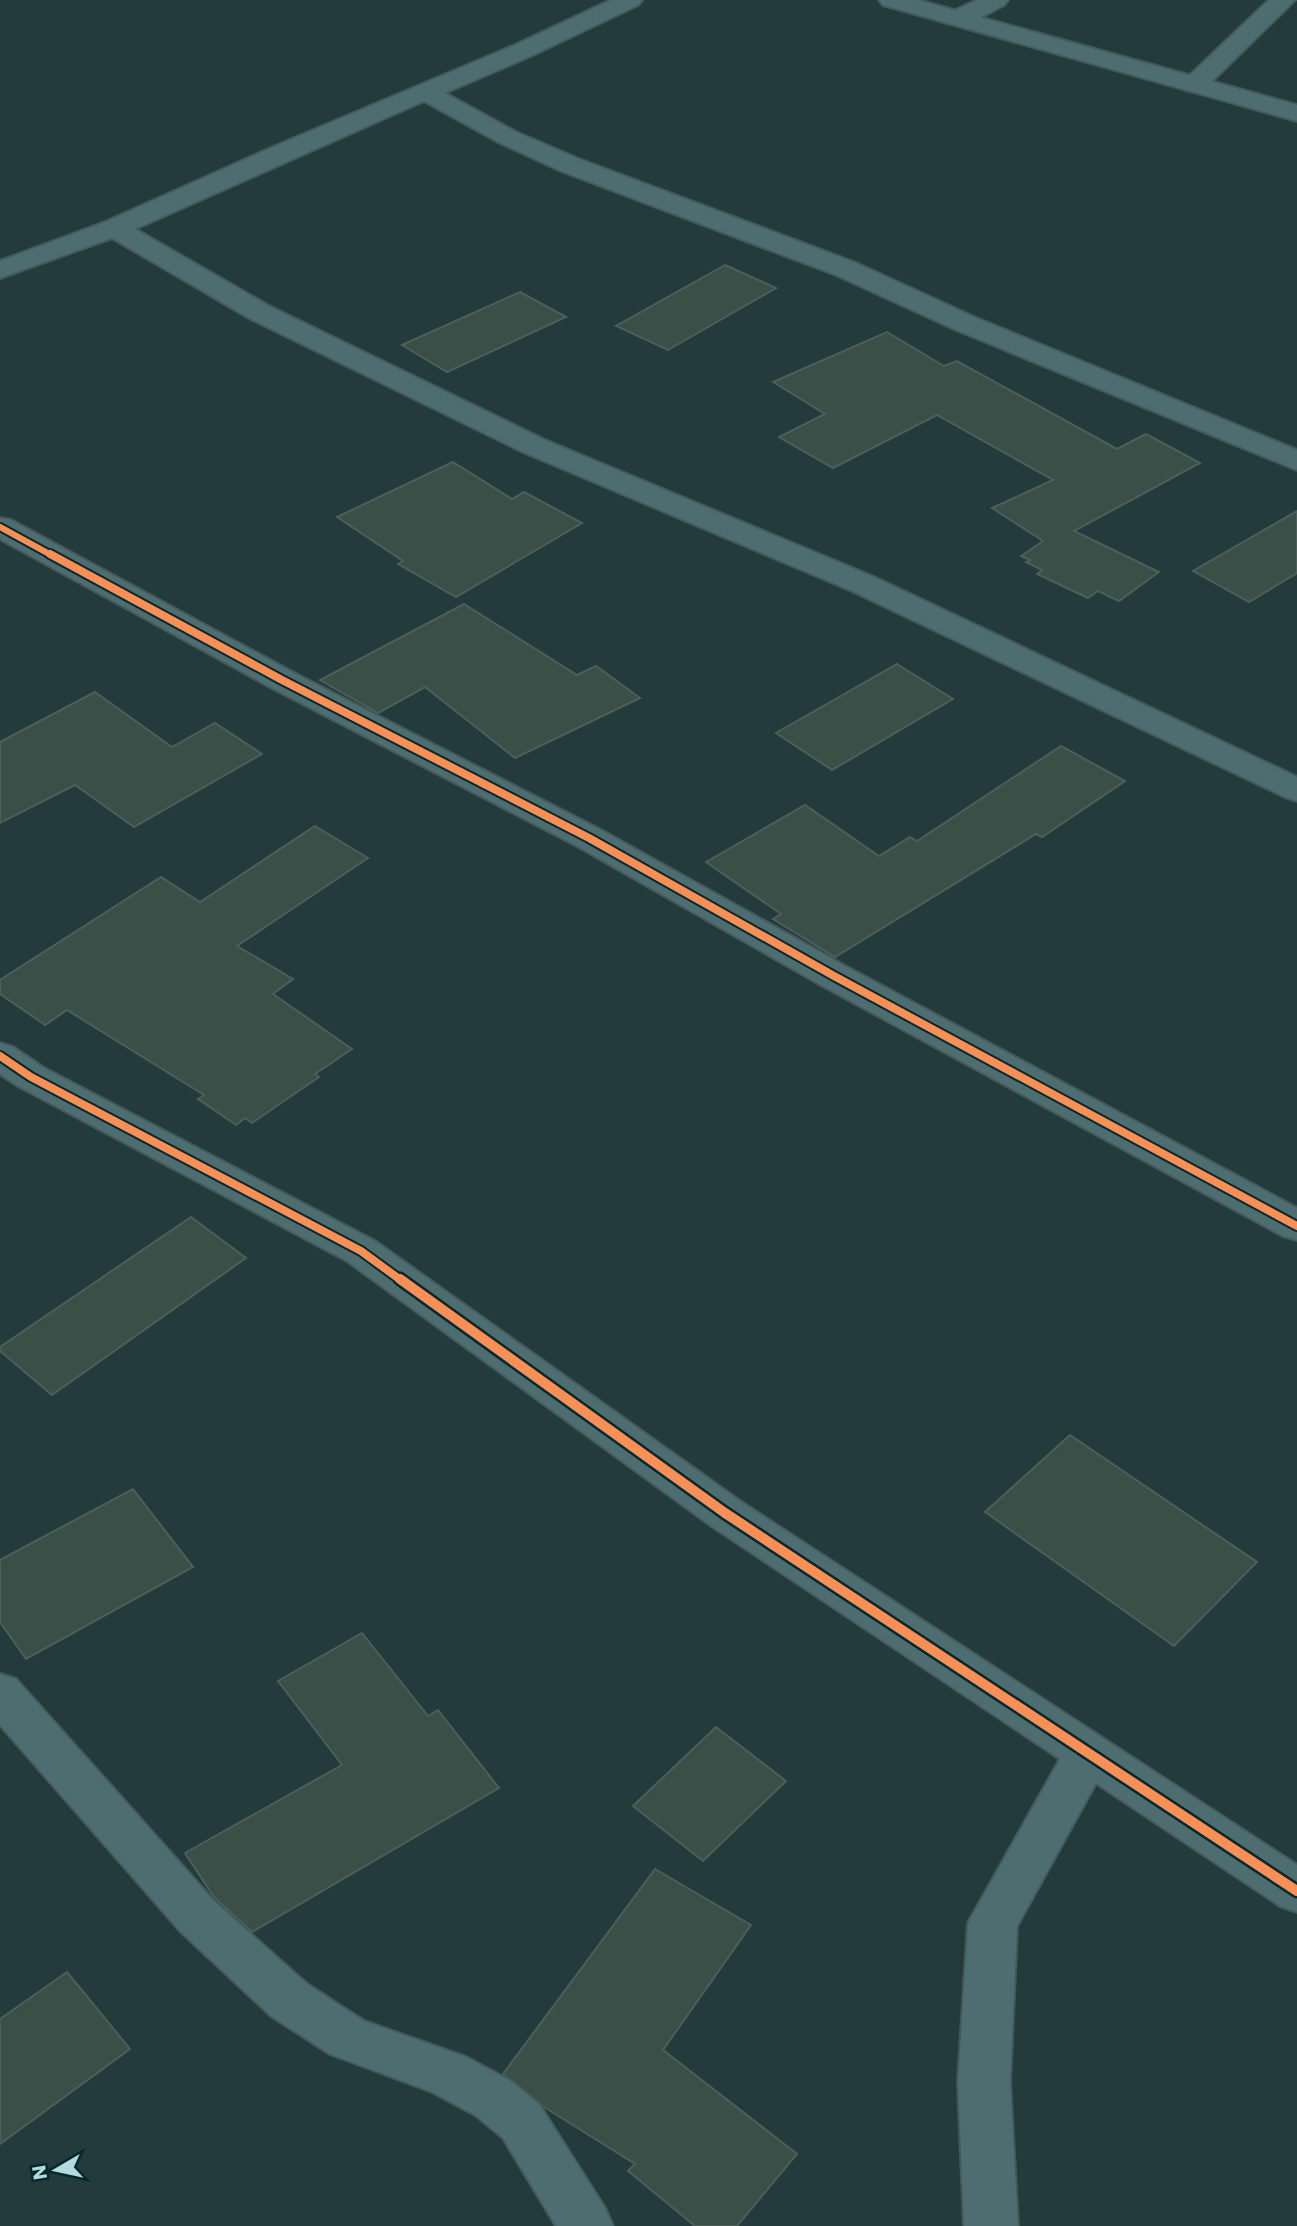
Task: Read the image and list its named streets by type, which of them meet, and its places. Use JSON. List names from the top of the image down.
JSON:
{
  "north": "left"
}
